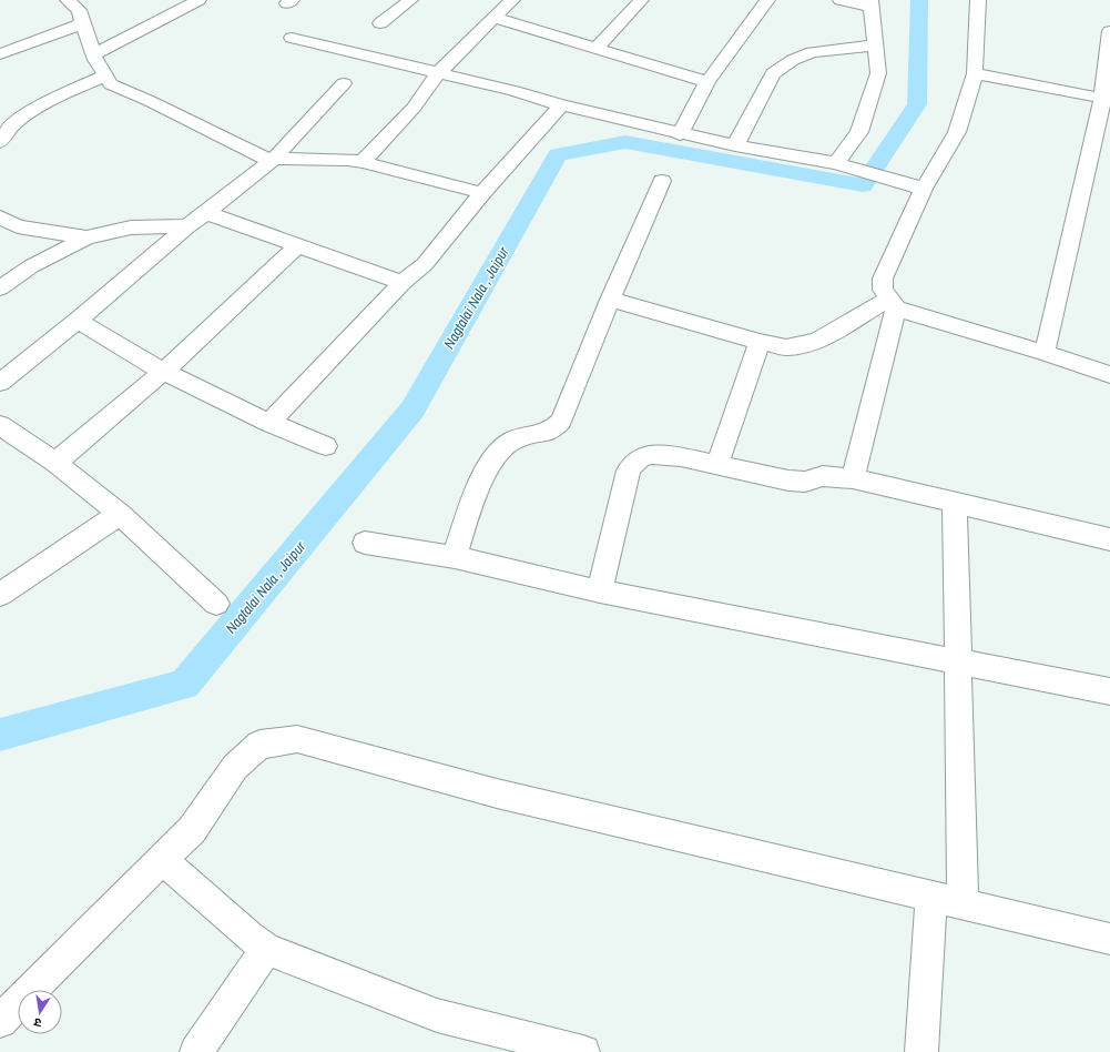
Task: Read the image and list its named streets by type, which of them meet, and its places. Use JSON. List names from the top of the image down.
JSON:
{
  "water": ["Nagtalai Nala , Jaipur"],
  "north": "bottom"
}
